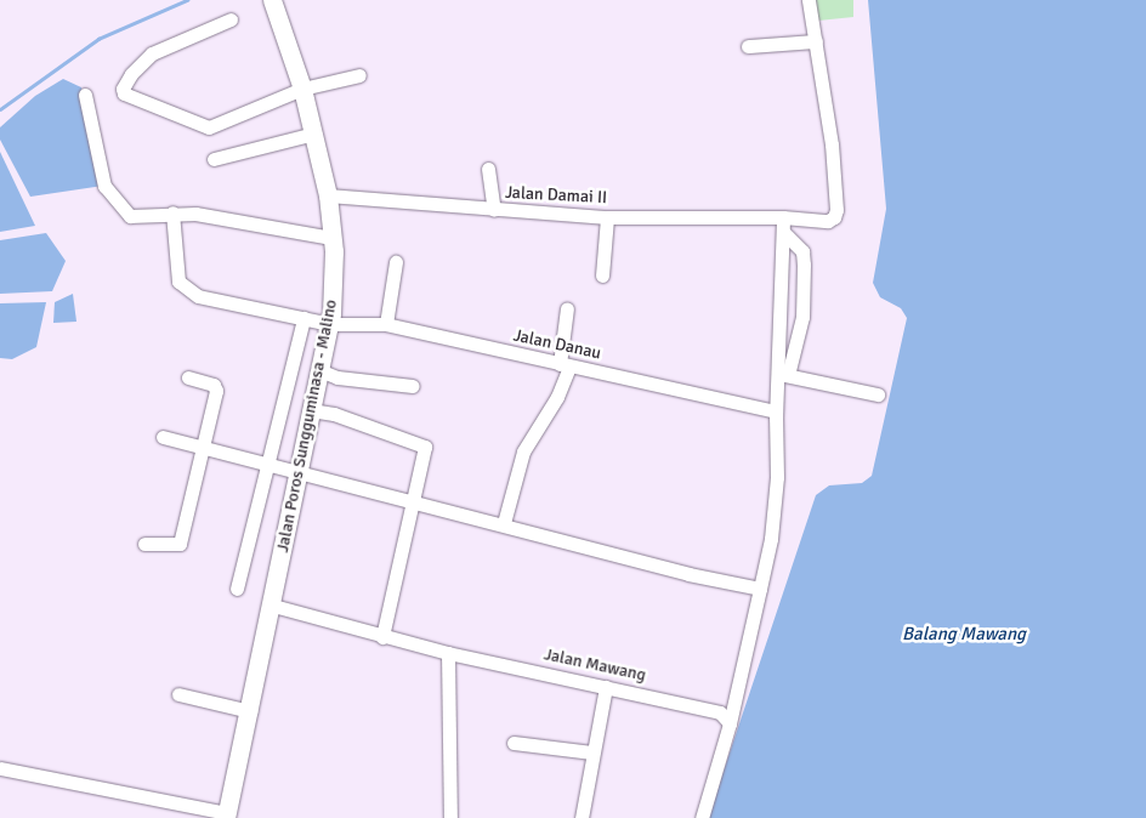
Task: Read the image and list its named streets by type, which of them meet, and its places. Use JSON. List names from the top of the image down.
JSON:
{
  "streets": {
    "main road": ["Jalan Poros Sungguminasa - Malino"],
    "street": ["Jalan Damai II", "Jalan Danau", "Jalan Mawang"]
  },
  "crossings": [
    ["Jalan Damai II", "Jalan Poros Sungguminasa - Malino"],
    ["Jalan Danau", "Jalan Poros Sungguminasa - Malino"],
    ["Jalan Poros Sungguminasa - Malino", "Jalan Mawang"]
  ],
  "water": ["Balang Mawang"]
}
